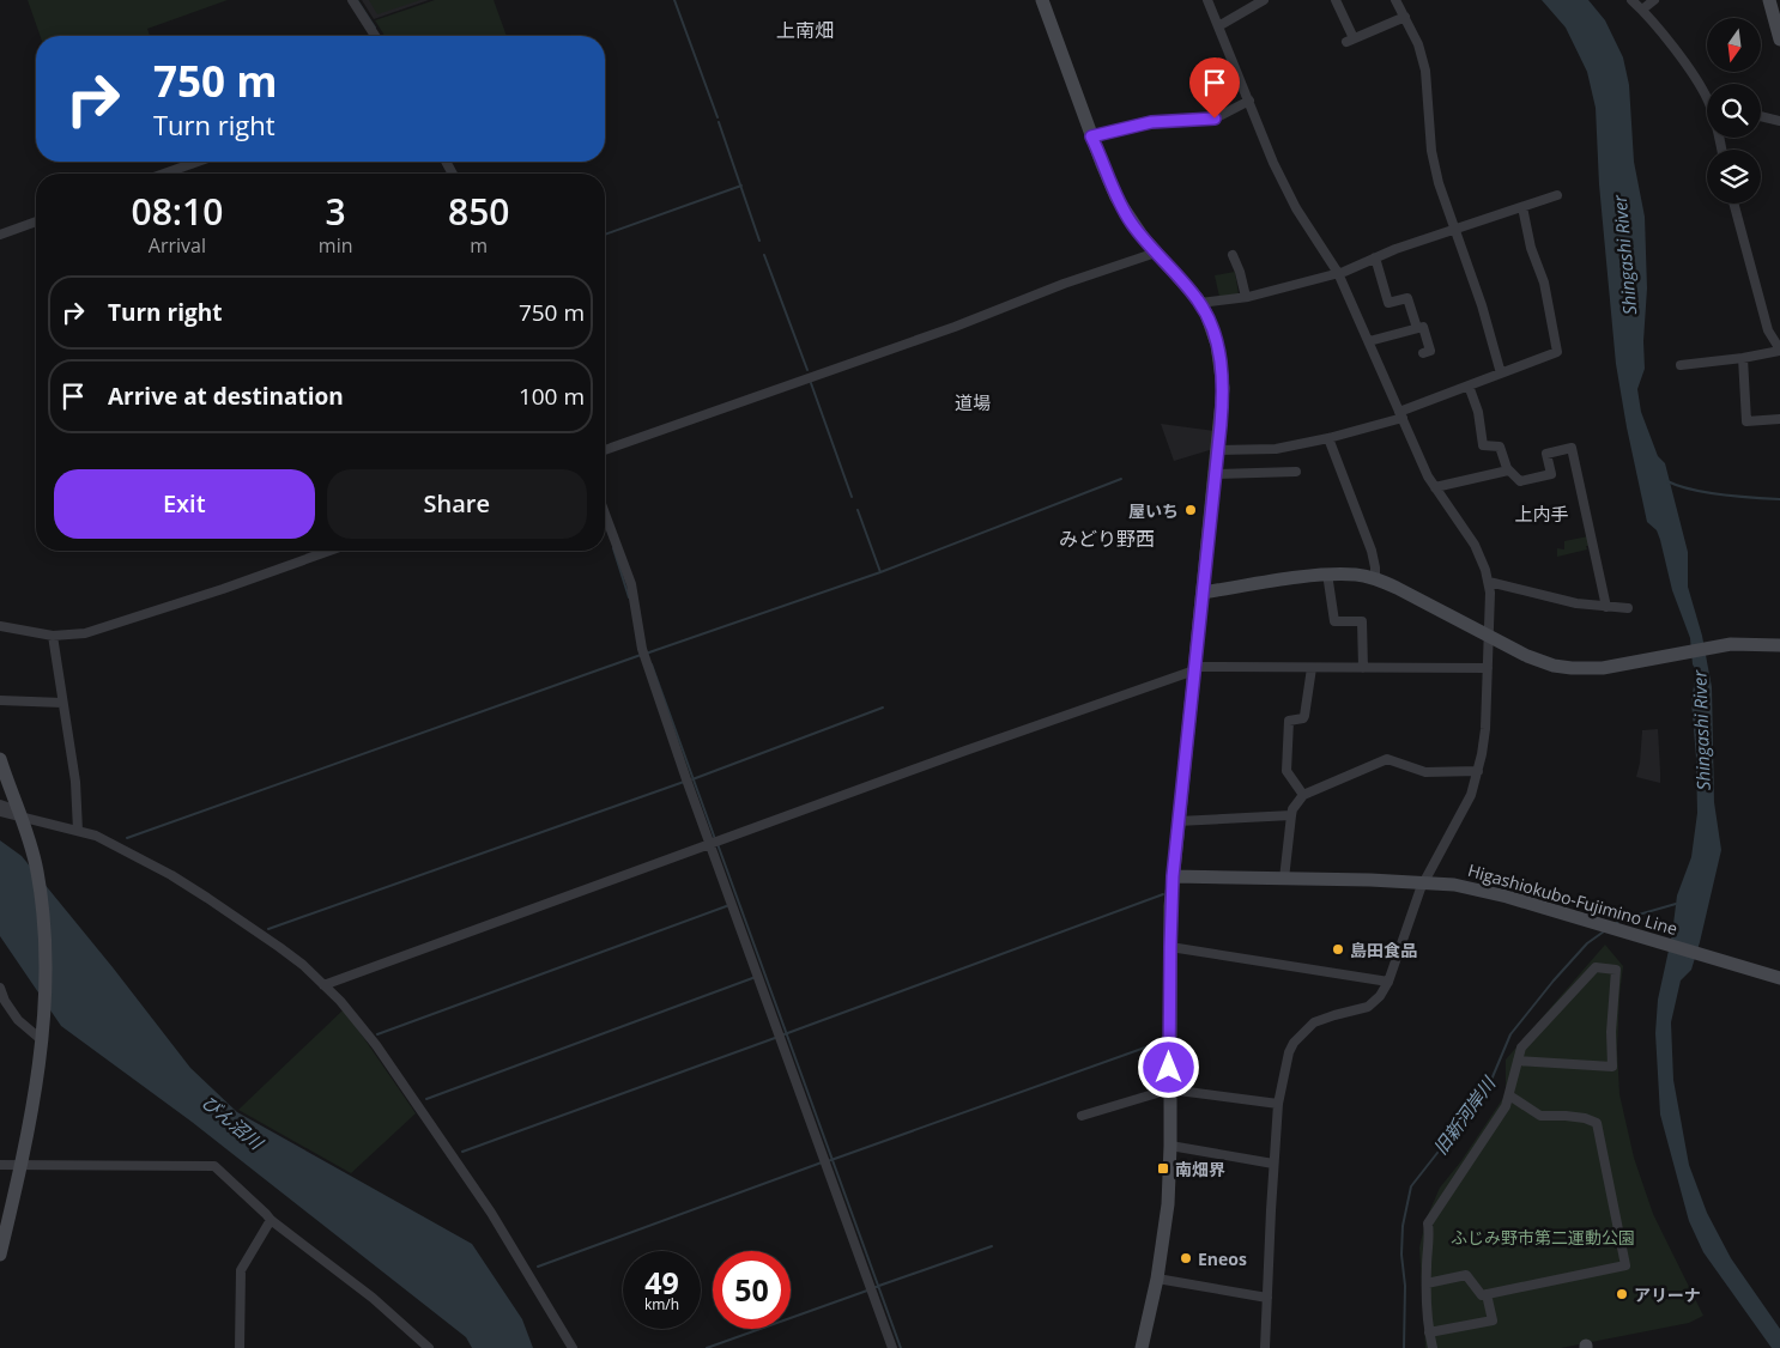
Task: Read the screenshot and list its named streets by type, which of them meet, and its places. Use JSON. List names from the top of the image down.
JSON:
{
  "streets": {
    "main road": ["Higashiokubo-Fujimino Line"]
  },
  "districts": [
    "上南畑",
    "道場",
    "上内手",
    "みどり野西"
  ],
  "water": ["Shingashi River", "旧新河岸川", "びん沼川"],
  "parks": ["ふじみ野市第二運動公園"],
  "places": {
    "other": [
      "屋いち",
      "島田食品",
      "Eneos",
      "アリーナ"
    ],
    "transit": ["南畑界"]
  },
  "north": "bottom",
  "page": {
    "turn": ["750 m", "Turn right"],
    "eta": [
      "08:10",
      "Arrival",
      "3",
      "min",
      "850",
      "m"
    ],
    "list": [
      {
        "name": "Turn right",
        "value": "750 m"
      },
      {
        "name": "Arrive at destination",
        "value": "100 m"
      }
    ],
    "buttons": ["Exit", "Share"],
    "speed": "49 km/h",
    "limit": "50"
  }
}
